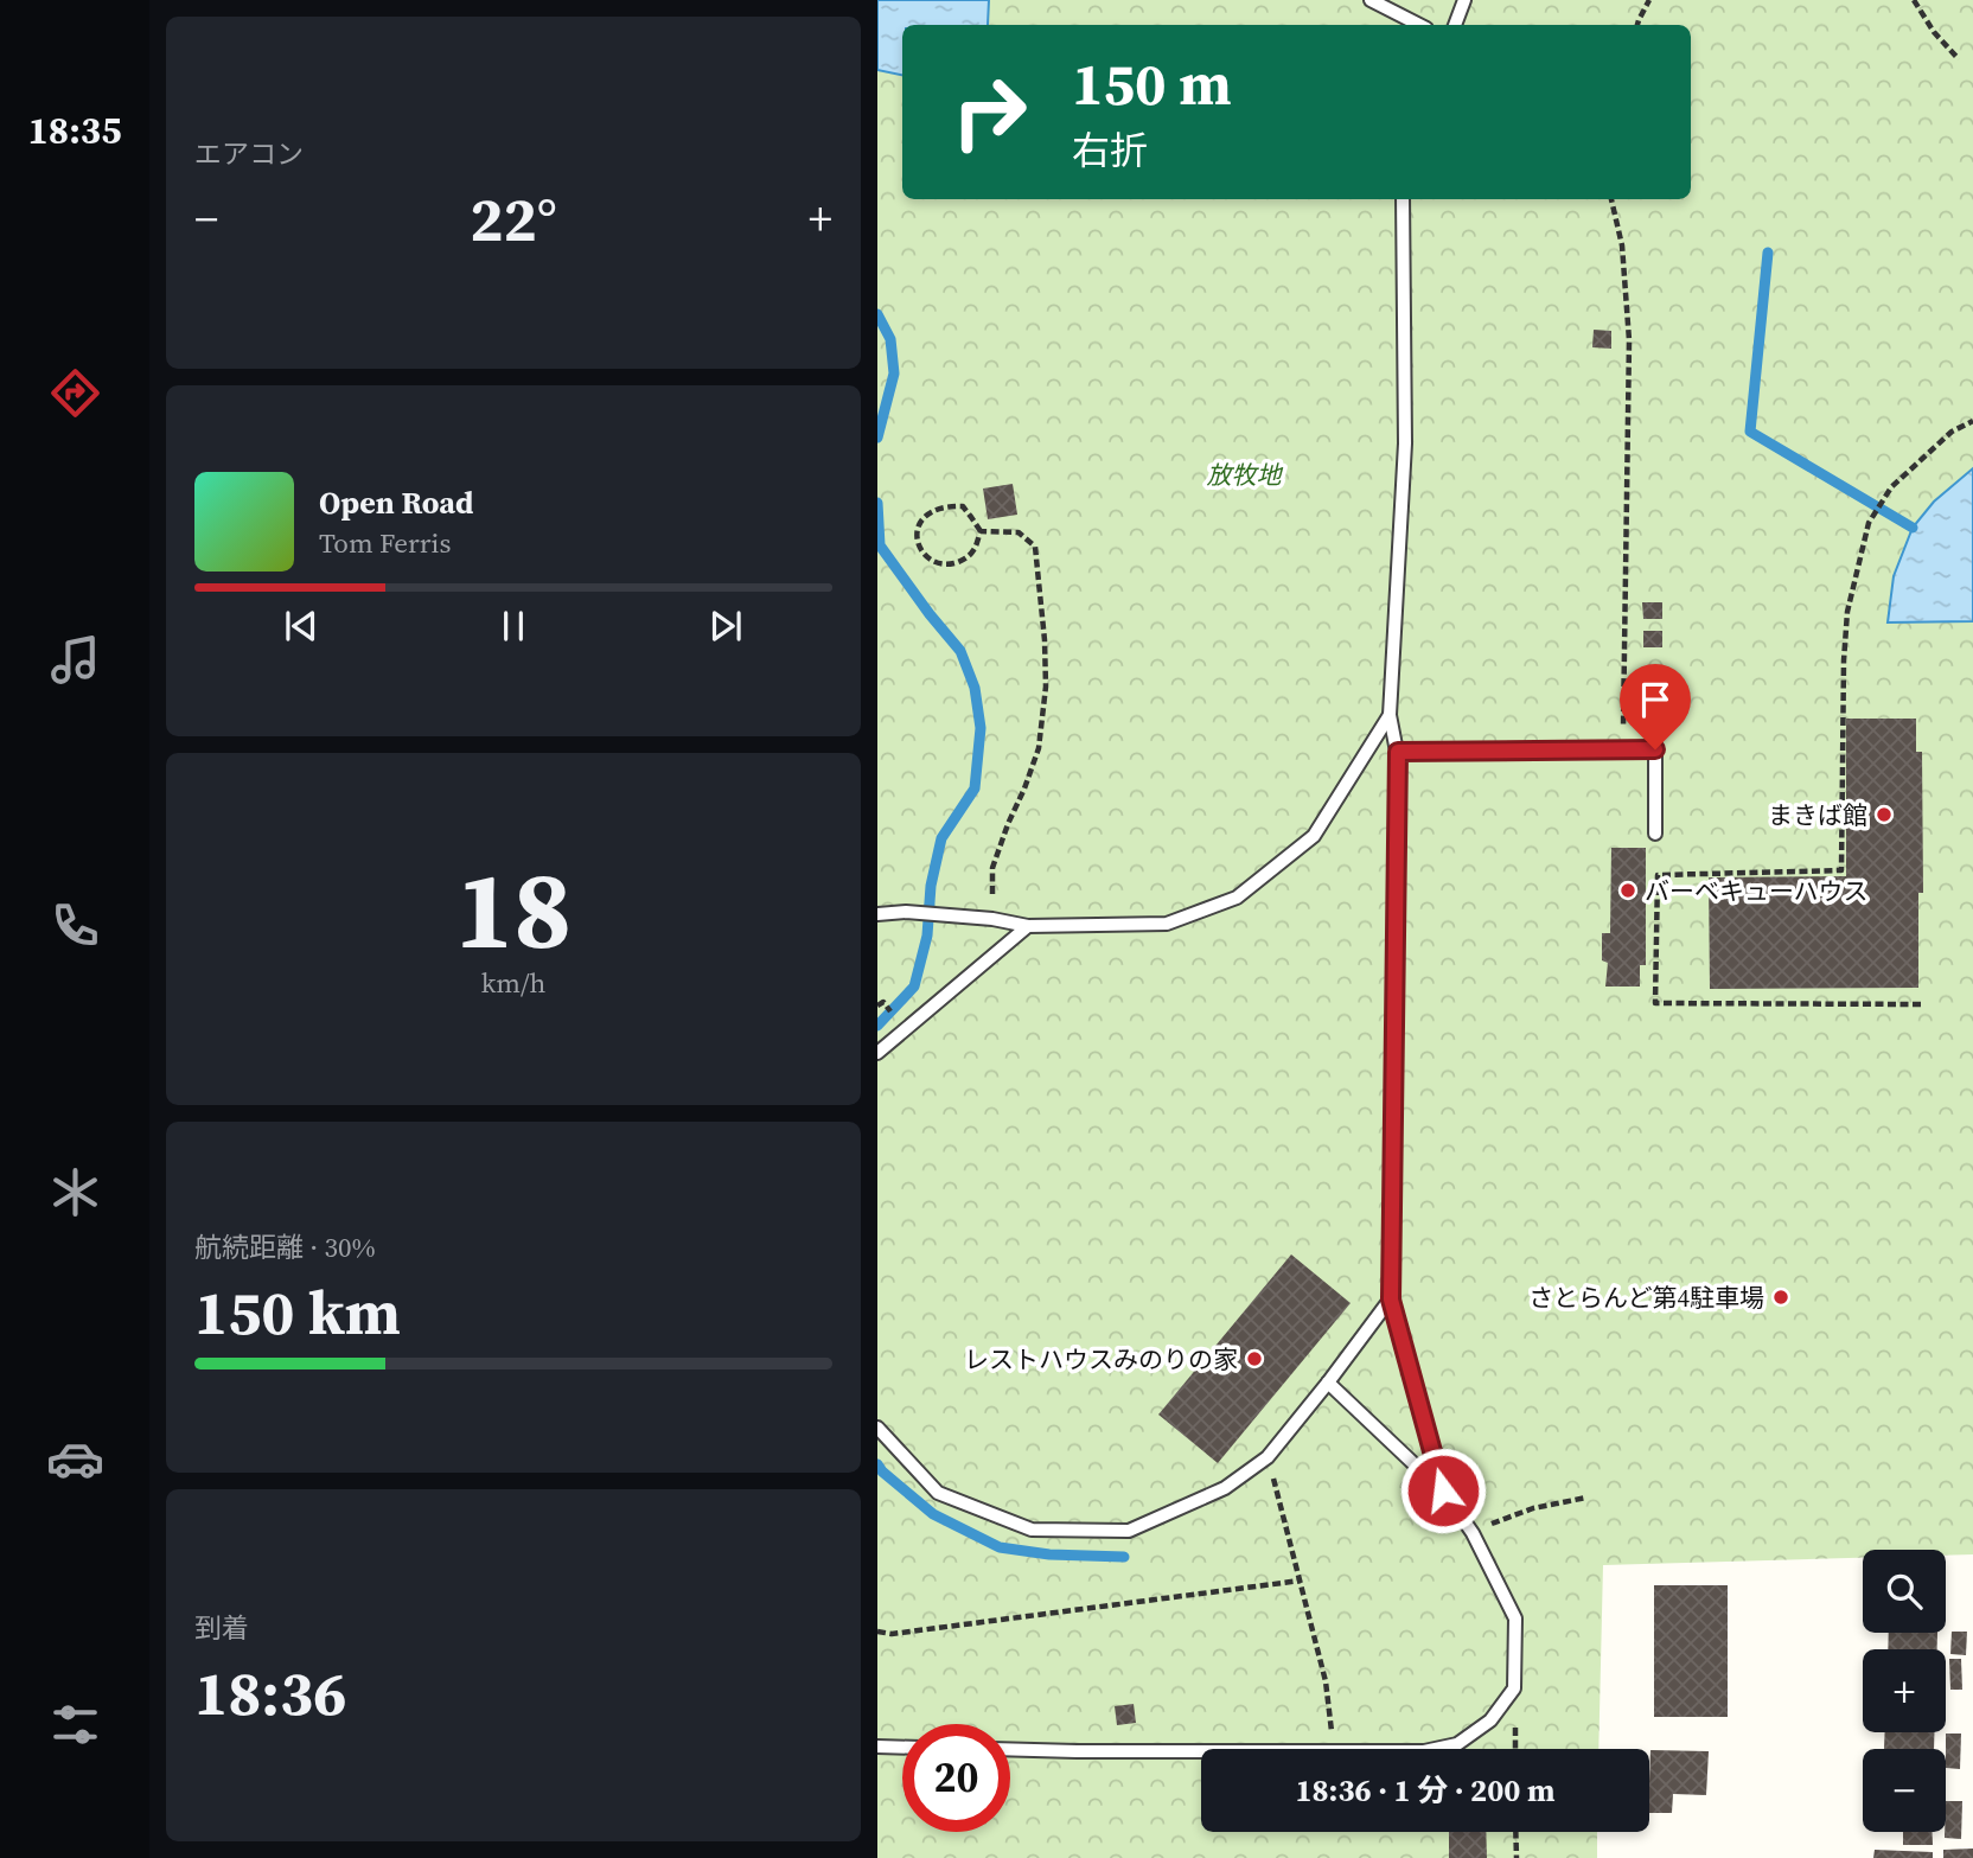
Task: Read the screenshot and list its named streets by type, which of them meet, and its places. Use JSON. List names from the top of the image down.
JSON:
{
  "parks": ["放牧地"],
  "places": [
    "まきば館",
    "バーベキューハウス",
    "さとらんど第4駐車場",
    "レストハウスみのりの家"
  ],
  "page": {
    "tabs": "18:35",
    "tile": [
      "エアコン",
      ["18", "km/h"],
      ["航続距離 · 30%", "150 km"],
      ["到着", "18:36"]
    ],
    "turn": ["150 m", "右折"],
    "heat": ["−", "22°", "+"],
    "song": ["Open Road", "Tom Ferris"],
    "map_buttons": ["+", "−"],
    "limit": "20",
    "trip": "18:36 · 1 分 · 200 m"
  }
}
